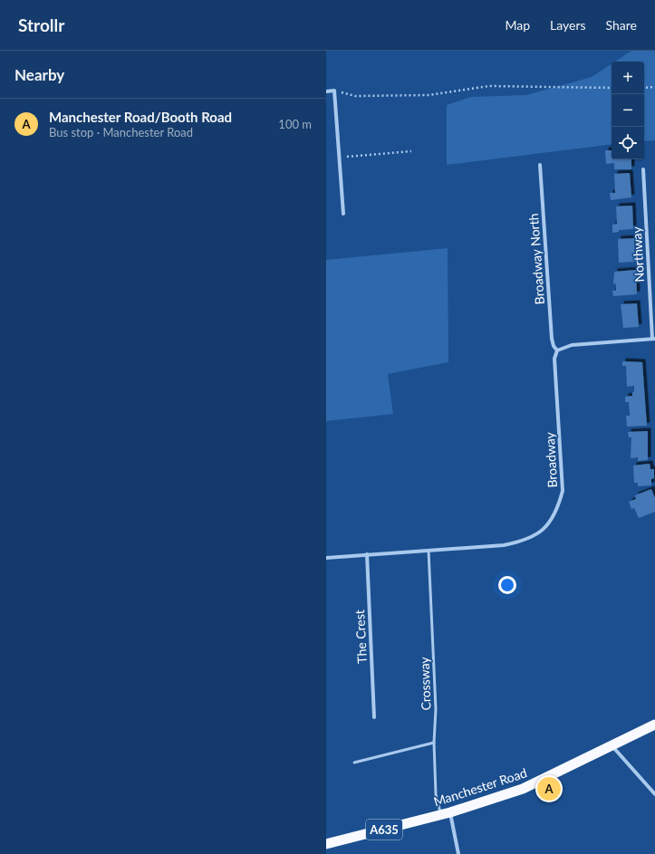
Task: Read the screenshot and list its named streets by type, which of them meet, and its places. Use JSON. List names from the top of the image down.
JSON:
{
  "streets": {
    "highway": ["Manchester Road", "A635"],
    "street": [
      "Northway",
      "Broadway North",
      "Broadway",
      "The Crest"
    ],
    "lane": ["Crossway"]
  },
  "crossings": [
    ["Broadway North", "Broadway"],
    ["Broadway", "The Crest"],
    ["Broadway", "Crossway"],
    ["Crossway", "Manchester Road"]
  ],
  "page": {
    "header": "Strollr",
    "nav": ["Map", "Layers", "Share"],
    "heading": "Nearby",
    "map_buttons": ["+", "−"],
    "list": [
      {
        "mark": "A",
        "name": "Manchester Road/Booth Road",
        "note": "Bus stop · Manchester Road",
        "value": "100 m"
      }
    ],
    "pins": "A"
  }
}
